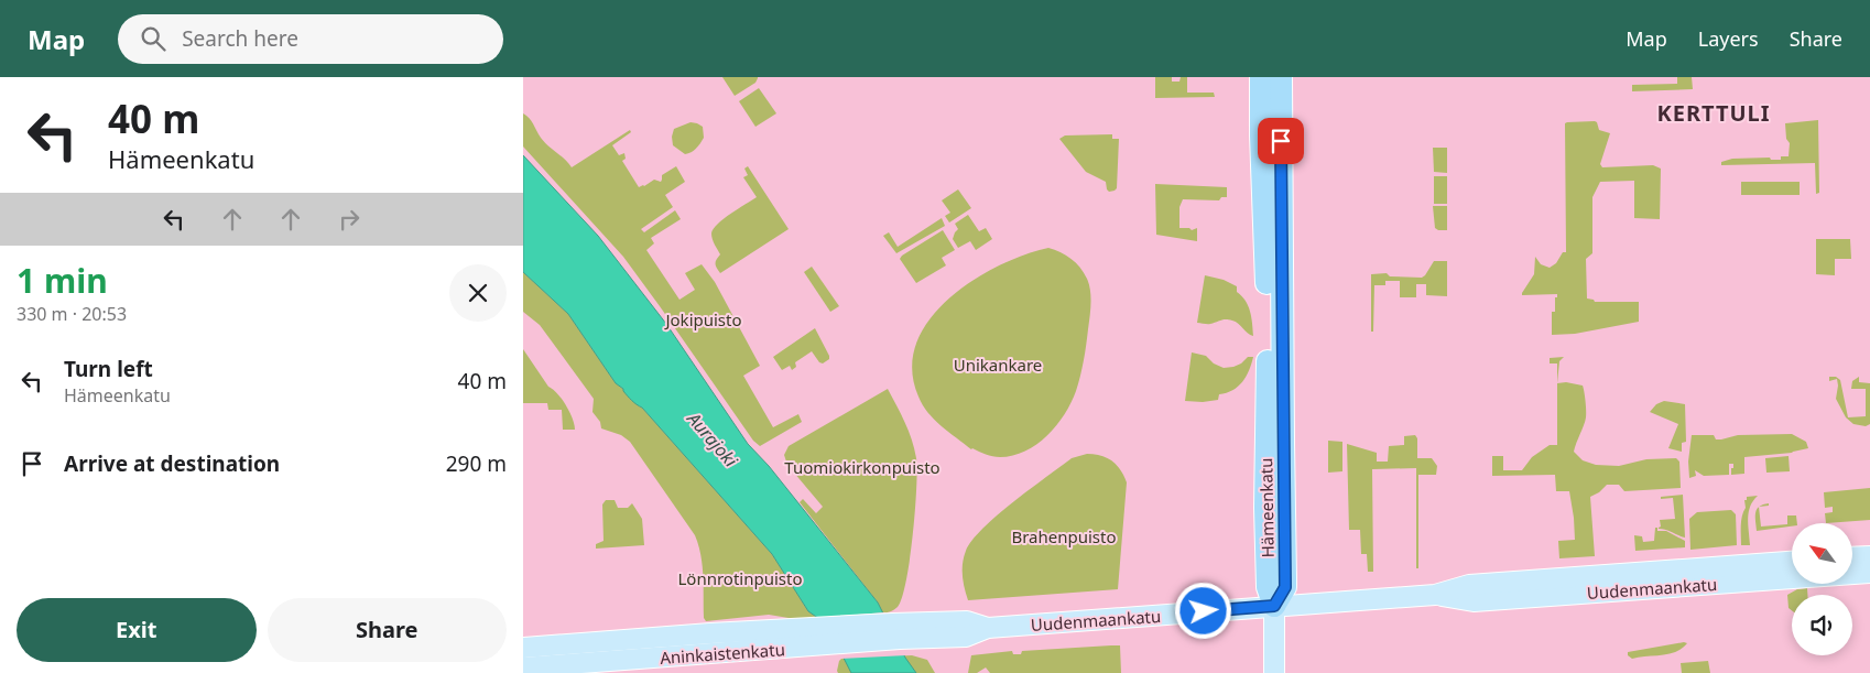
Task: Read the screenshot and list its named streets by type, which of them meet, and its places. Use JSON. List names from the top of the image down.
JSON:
{
  "streets": {
    "highway": ["Hämeenkatu"],
    "main road": ["Uudenmaankatu", "Aninkaistenkatu"]
  },
  "crossings": [
    ["Hämeenkatu", "Uudenmaankatu"],
    ["Uudenmaankatu", "Aninkaistenkatu"]
  ],
  "districts": ["KERTTULI"],
  "water": ["Aurajoki"],
  "parks": [
    "Jokipuisto",
    "Unikankare",
    "Tuomiokirkonpuisto",
    "Brahenpuisto",
    "Lönnrotinpuisto"
  ],
  "north": "top left",
  "page": {
    "header": "Map",
    "search": "Search here",
    "nav": ["Map", "Layers", "Share"],
    "turn": ["40 m", "Hämeenkatu"],
    "heading": ["1 min", "330 m · 20:53"],
    "list": [
      {
        "name": "Turn left",
        "note": "Hämeenkatu",
        "value": "40 m"
      },
      {
        "name": "Arrive at destination",
        "value": "290 m"
      }
    ],
    "buttons": ["Exit", "Share"]
  }
}
